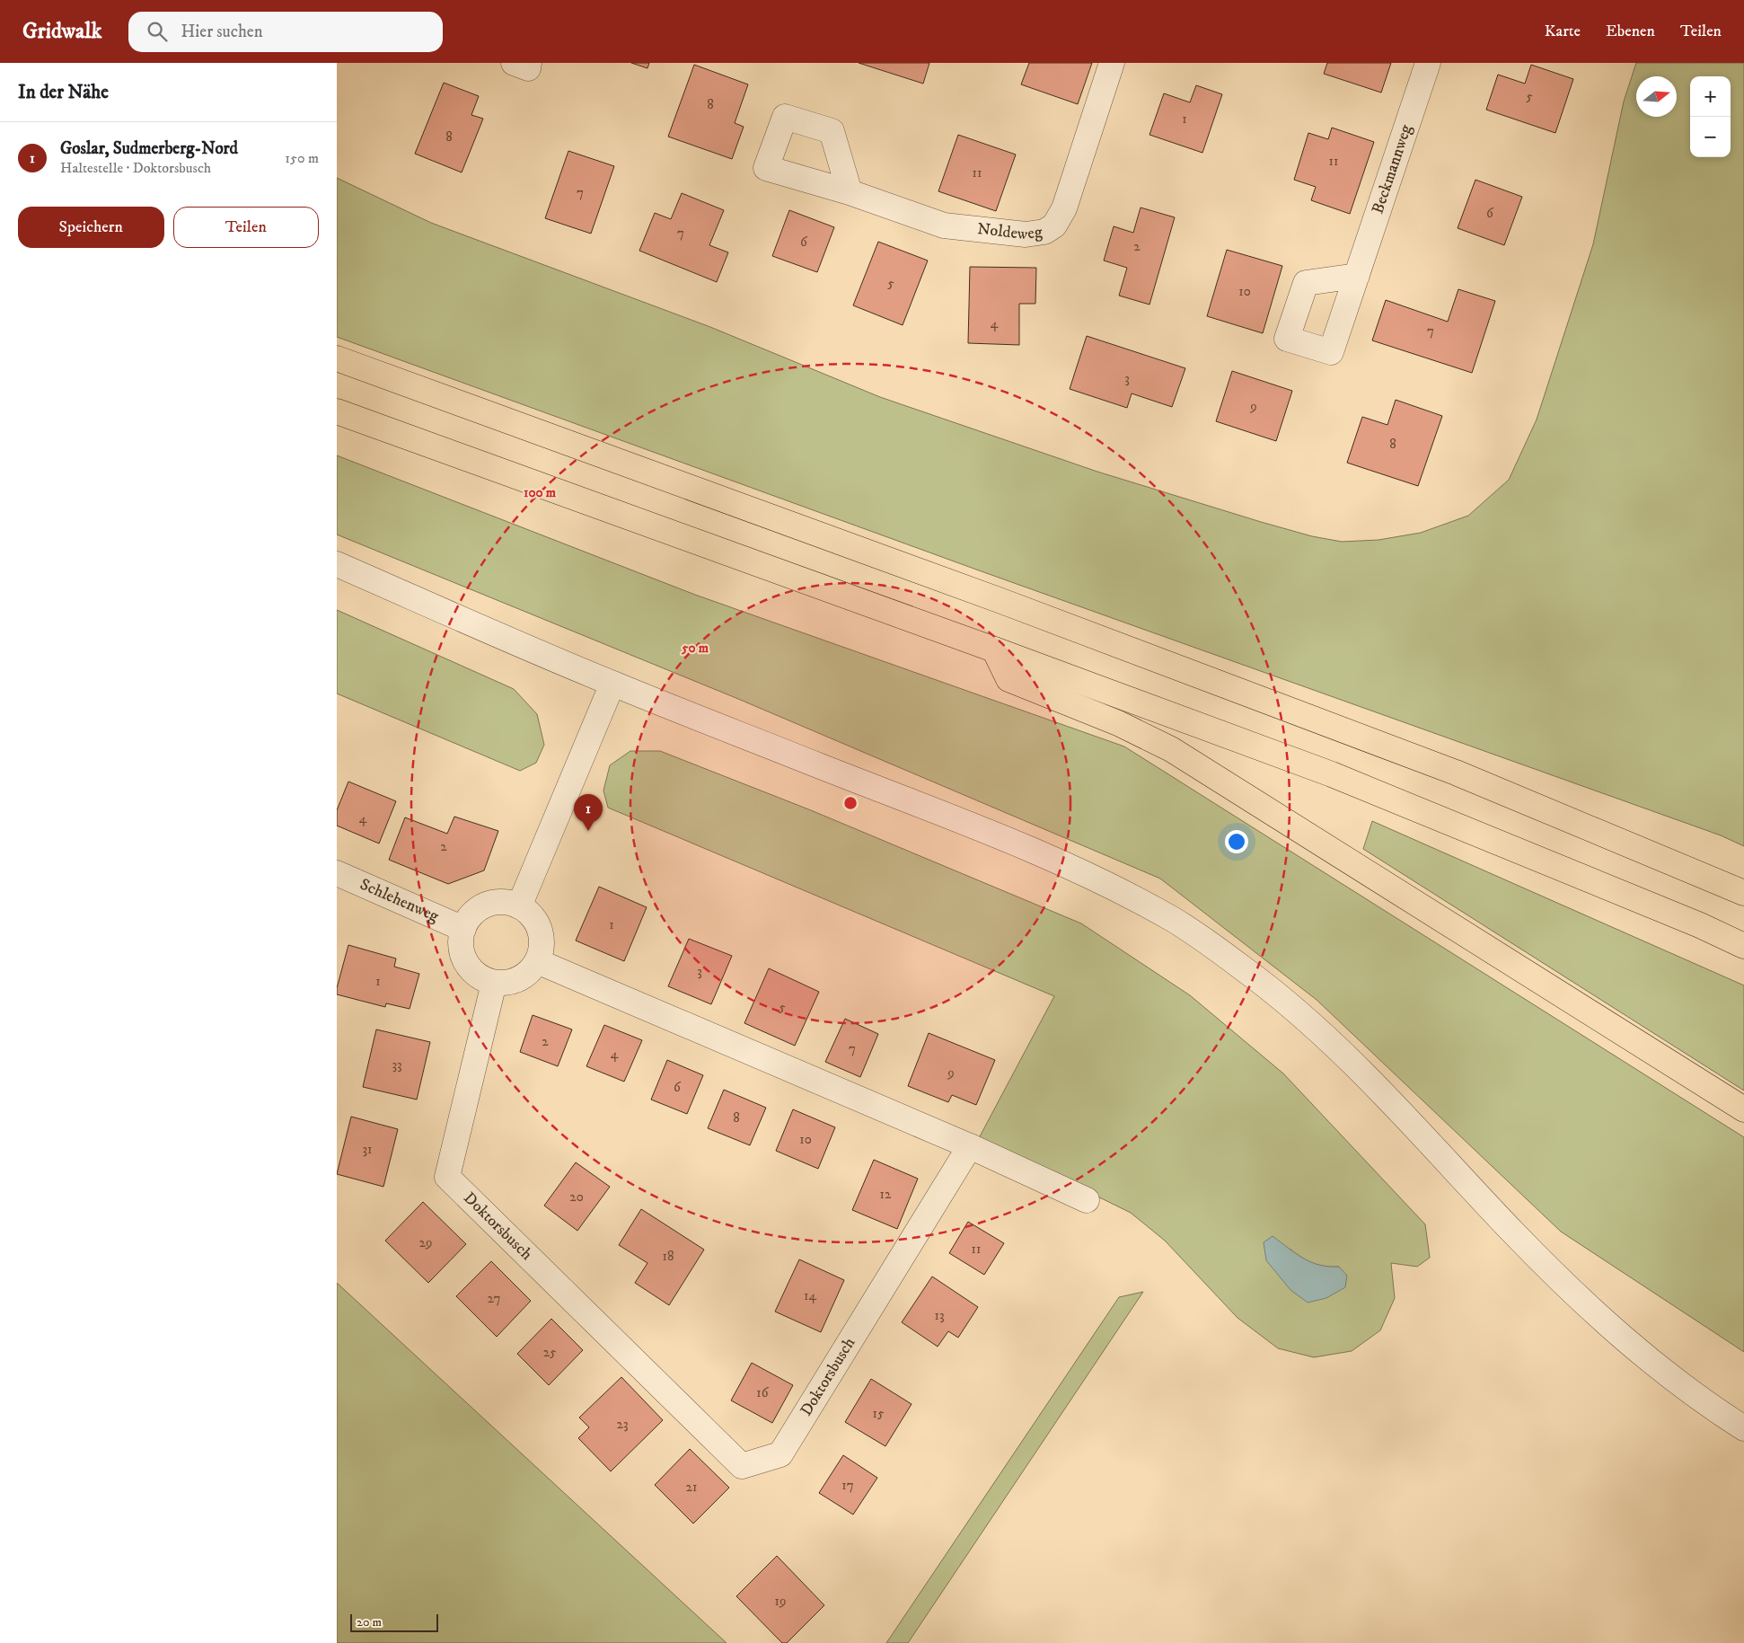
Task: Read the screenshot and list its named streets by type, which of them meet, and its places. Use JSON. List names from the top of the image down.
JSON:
{
  "streets": {
    "street": [
      "Beckmannweg",
      "Noldeweg",
      "Schlehenweg",
      "Doktorsbusch"
    ]
  },
  "crossings": [
    ["Schlehenweg", "Doktorsbusch"]
  ],
  "house_numbers": [
    "5",
    "8",
    "1",
    "8",
    "11",
    "11",
    "7",
    "6",
    "7",
    "6",
    "2",
    "5",
    "10",
    "4",
    "7",
    "3",
    "9",
    "8",
    "4",
    "2",
    "1",
    "3",
    "1",
    "5",
    "2",
    "7",
    "4",
    "33",
    "9",
    "6",
    "8",
    "10",
    "31",
    "12",
    "20",
    "29",
    "11",
    "18",
    "14",
    "27",
    "13",
    "25",
    "16",
    "15",
    "23",
    "17",
    "21",
    "19"
  ],
  "scale_bar": "20 m",
  "north": "right",
  "page": {
    "header": "Gridwalk",
    "search": "Hier suchen",
    "nav": ["Karte", "Ebenen", "Teilen"],
    "heading": "In der Nähe",
    "map_buttons": ["+", "−"],
    "list": [
      {
        "mark": "1",
        "name": "Goslar, Sudmerberg-Nord",
        "note": "Haltestelle · Doktorsbusch",
        "value": "150 m"
      }
    ],
    "buttons": ["Speichern", "Teilen"],
    "pins": "1",
    "scale": "20 m"
  },
  "rings": ["100 m", "50 m"]
}
